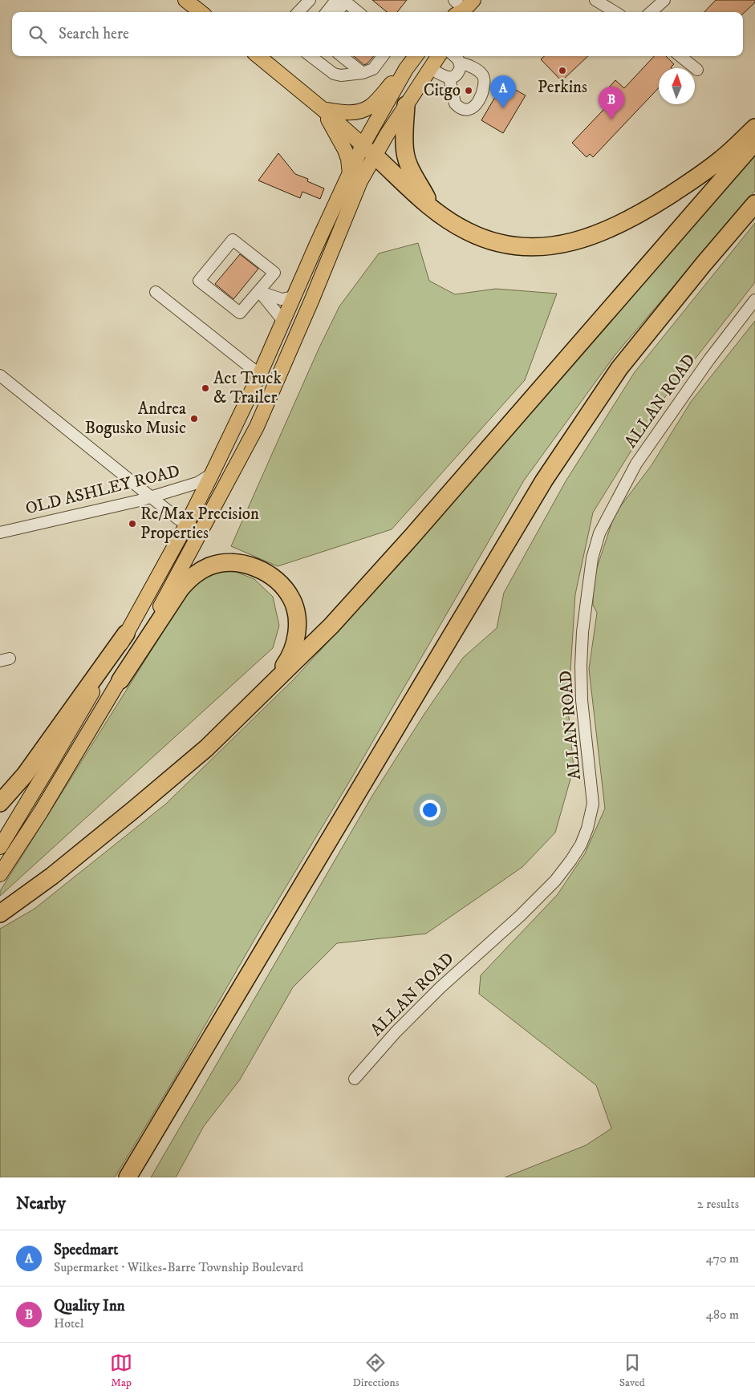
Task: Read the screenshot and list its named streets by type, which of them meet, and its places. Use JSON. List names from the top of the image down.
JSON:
{
  "streets": {
    "street": ["ALLAN ROAD", "OLD ASHLEY ROAD"]
  },
  "places": [
    "Perkins",
    "Citgo",
    "Act Truck & Trailer",
    "Andrea Bogusko Music",
    "Re/Max Precision Properties"
  ],
  "north": "top",
  "page": {
    "search": "Search here",
    "pins": ["A", "B"],
    "heading": ["Nearby", "2 results"],
    "list": [
      {
        "mark": "A",
        "name": "Speedmart",
        "note": "Supermarket · Wilkes-Barre Township Boulevard",
        "value": "470 m"
      },
      {
        "mark": "B",
        "name": "Quality Inn",
        "note": "Hotel",
        "value": "480 m"
      }
    ],
    "nav": ["Map", "Directions", "Saved"]
  }
}
